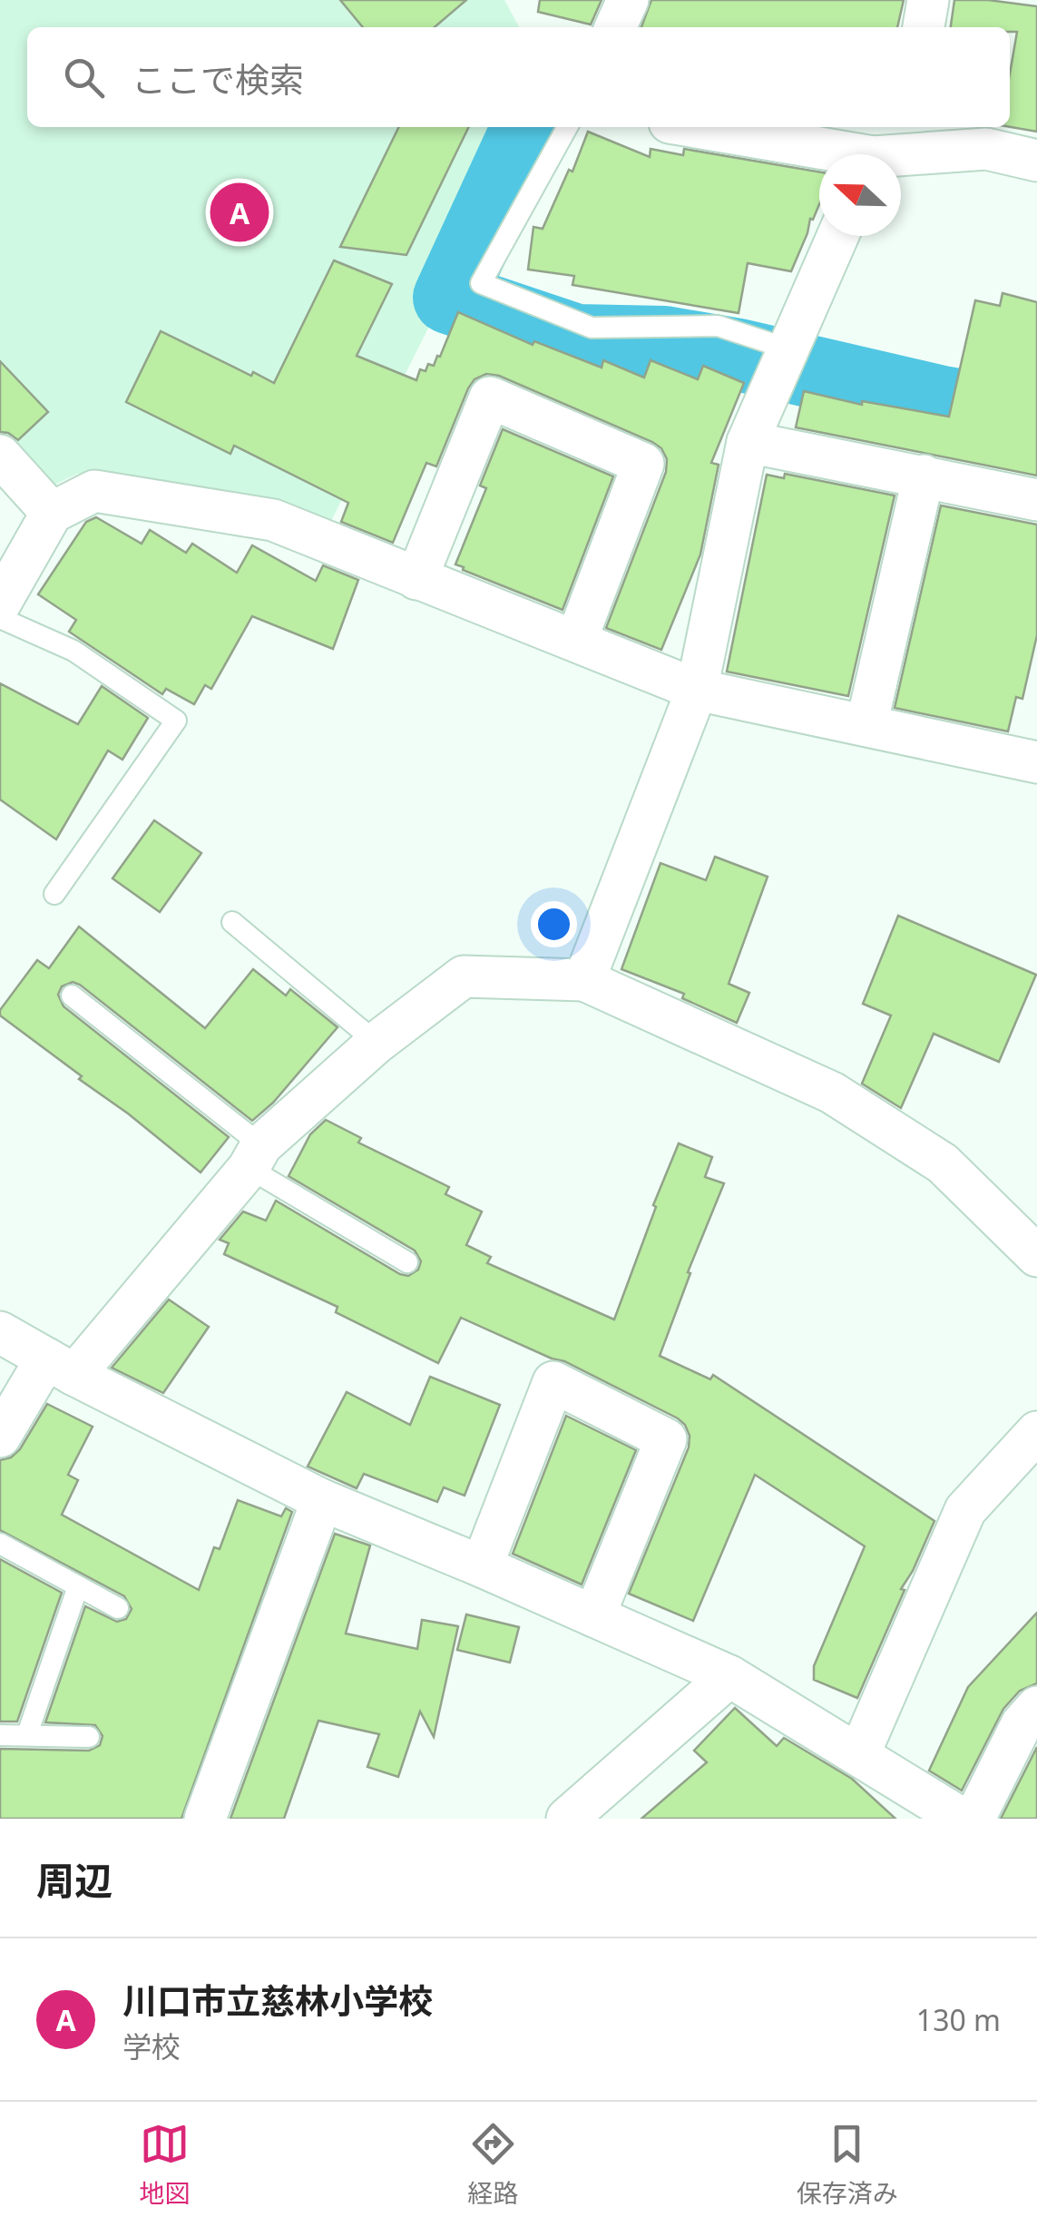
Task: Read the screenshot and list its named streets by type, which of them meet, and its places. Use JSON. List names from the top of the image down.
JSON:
{
  "north": "left",
  "page": {
    "search": "ここで検索",
    "pins": "A",
    "heading": "周辺",
    "list": [
      {
        "mark": "A",
        "name": "川口市立慈林小学校",
        "note": "学校",
        "value": "130 m"
      }
    ],
    "nav": ["地図", "経路", "保存済み"]
  }
}
